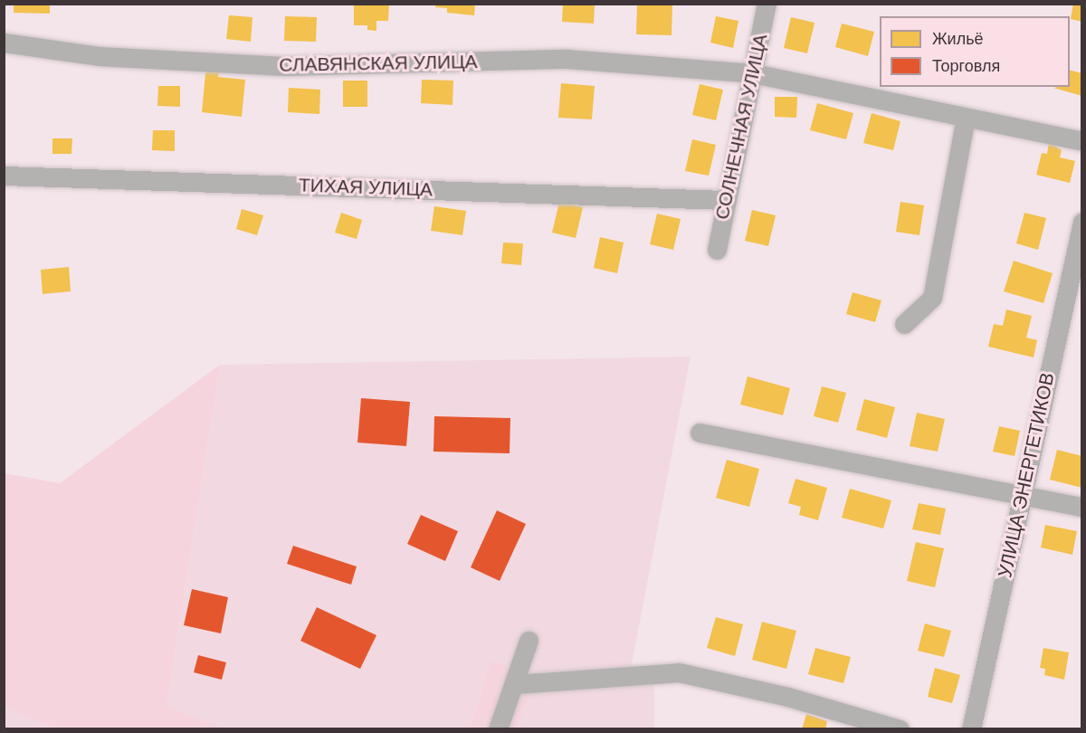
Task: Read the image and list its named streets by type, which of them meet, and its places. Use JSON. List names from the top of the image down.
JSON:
{
  "streets": {
    "street": [
      "СЛАВЯНСКАЯ УЛИЦА",
      "СОЛНЕЧНАЯ УЛИЦА",
      "ТИХАЯ УЛИЦА",
      "УЛИЦА ЭНЕРГЕТИКОВ"
    ]
  },
  "crossings": [
    ["СЛАВЯНСКАЯ УЛИЦА", "СОЛНЕЧНАЯ УЛИЦА"],
    ["СОЛНЕЧНАЯ УЛИЦА", "ТИХАЯ УЛИЦА"]
  ],
  "legend": ["Жильё", "Торговля"]
}
